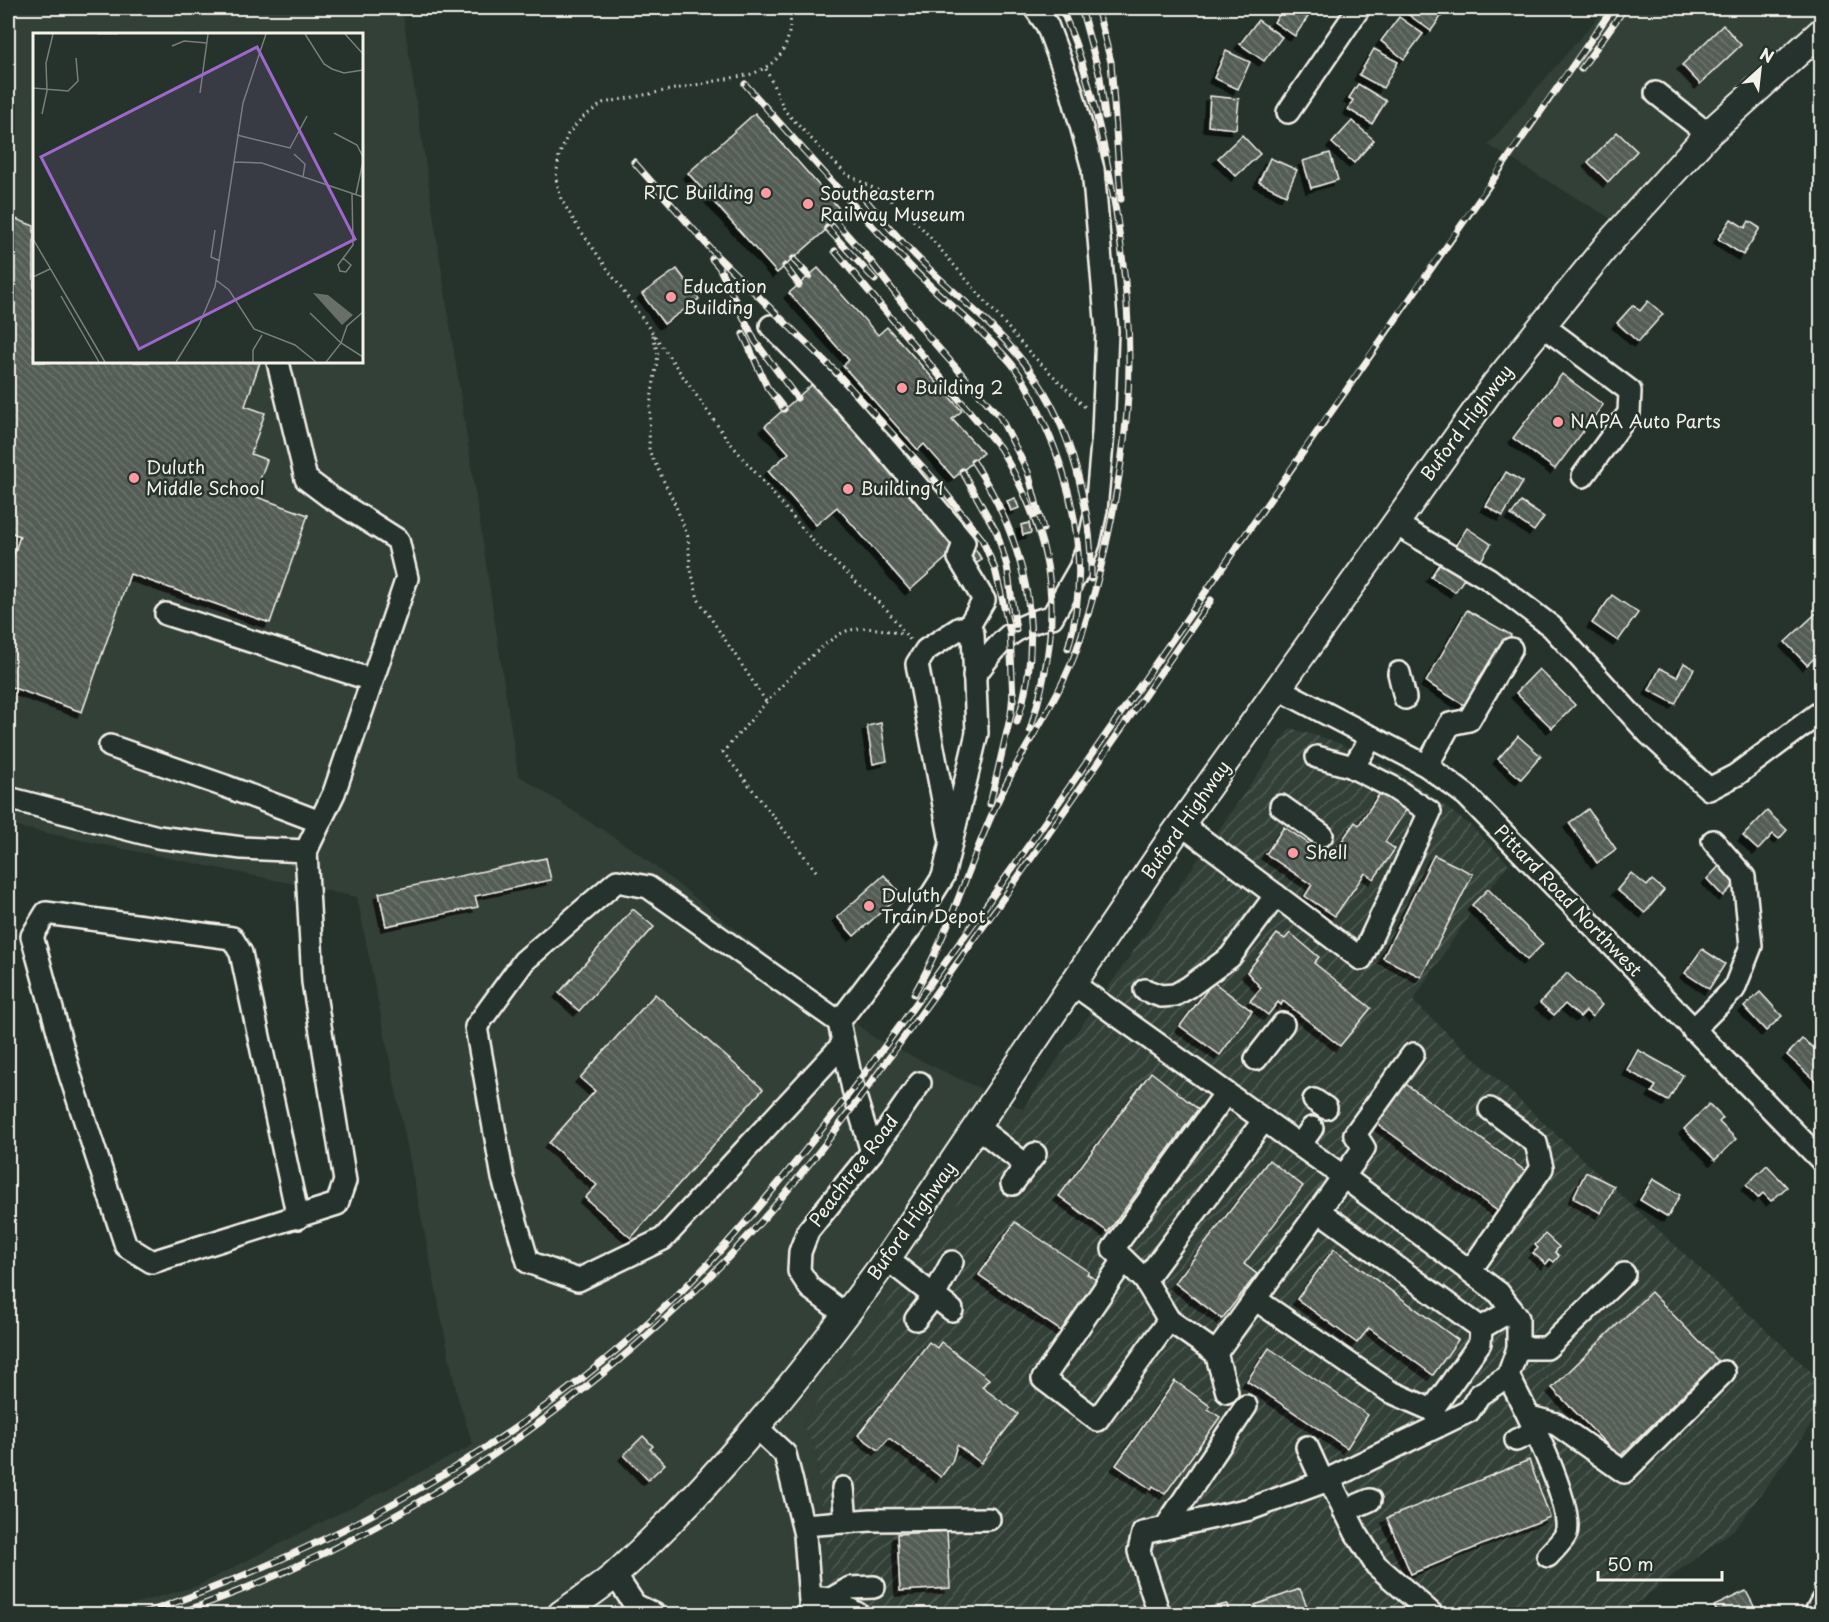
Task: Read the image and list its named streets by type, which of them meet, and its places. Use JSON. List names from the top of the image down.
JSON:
{
  "streets": {
    "main road": ["Buford Highway"],
    "street": ["Pittard Road Northwest", "Peachtree Road"]
  },
  "crossings": [
    ["Buford Highway", "Pittard Road Northwest"],
    ["Buford Highway", "Peachtree Road"]
  ],
  "places": [
    "RTC Building",
    "Southeastern Railway Museum",
    "Education Building",
    "Building 2",
    "NAPA Auto Parts",
    "Duluth Middle School",
    "Building 1",
    "Shell",
    "Duluth Train Depot"
  ],
  "scale_bar": "50 m",
  "north": "top right"
}
